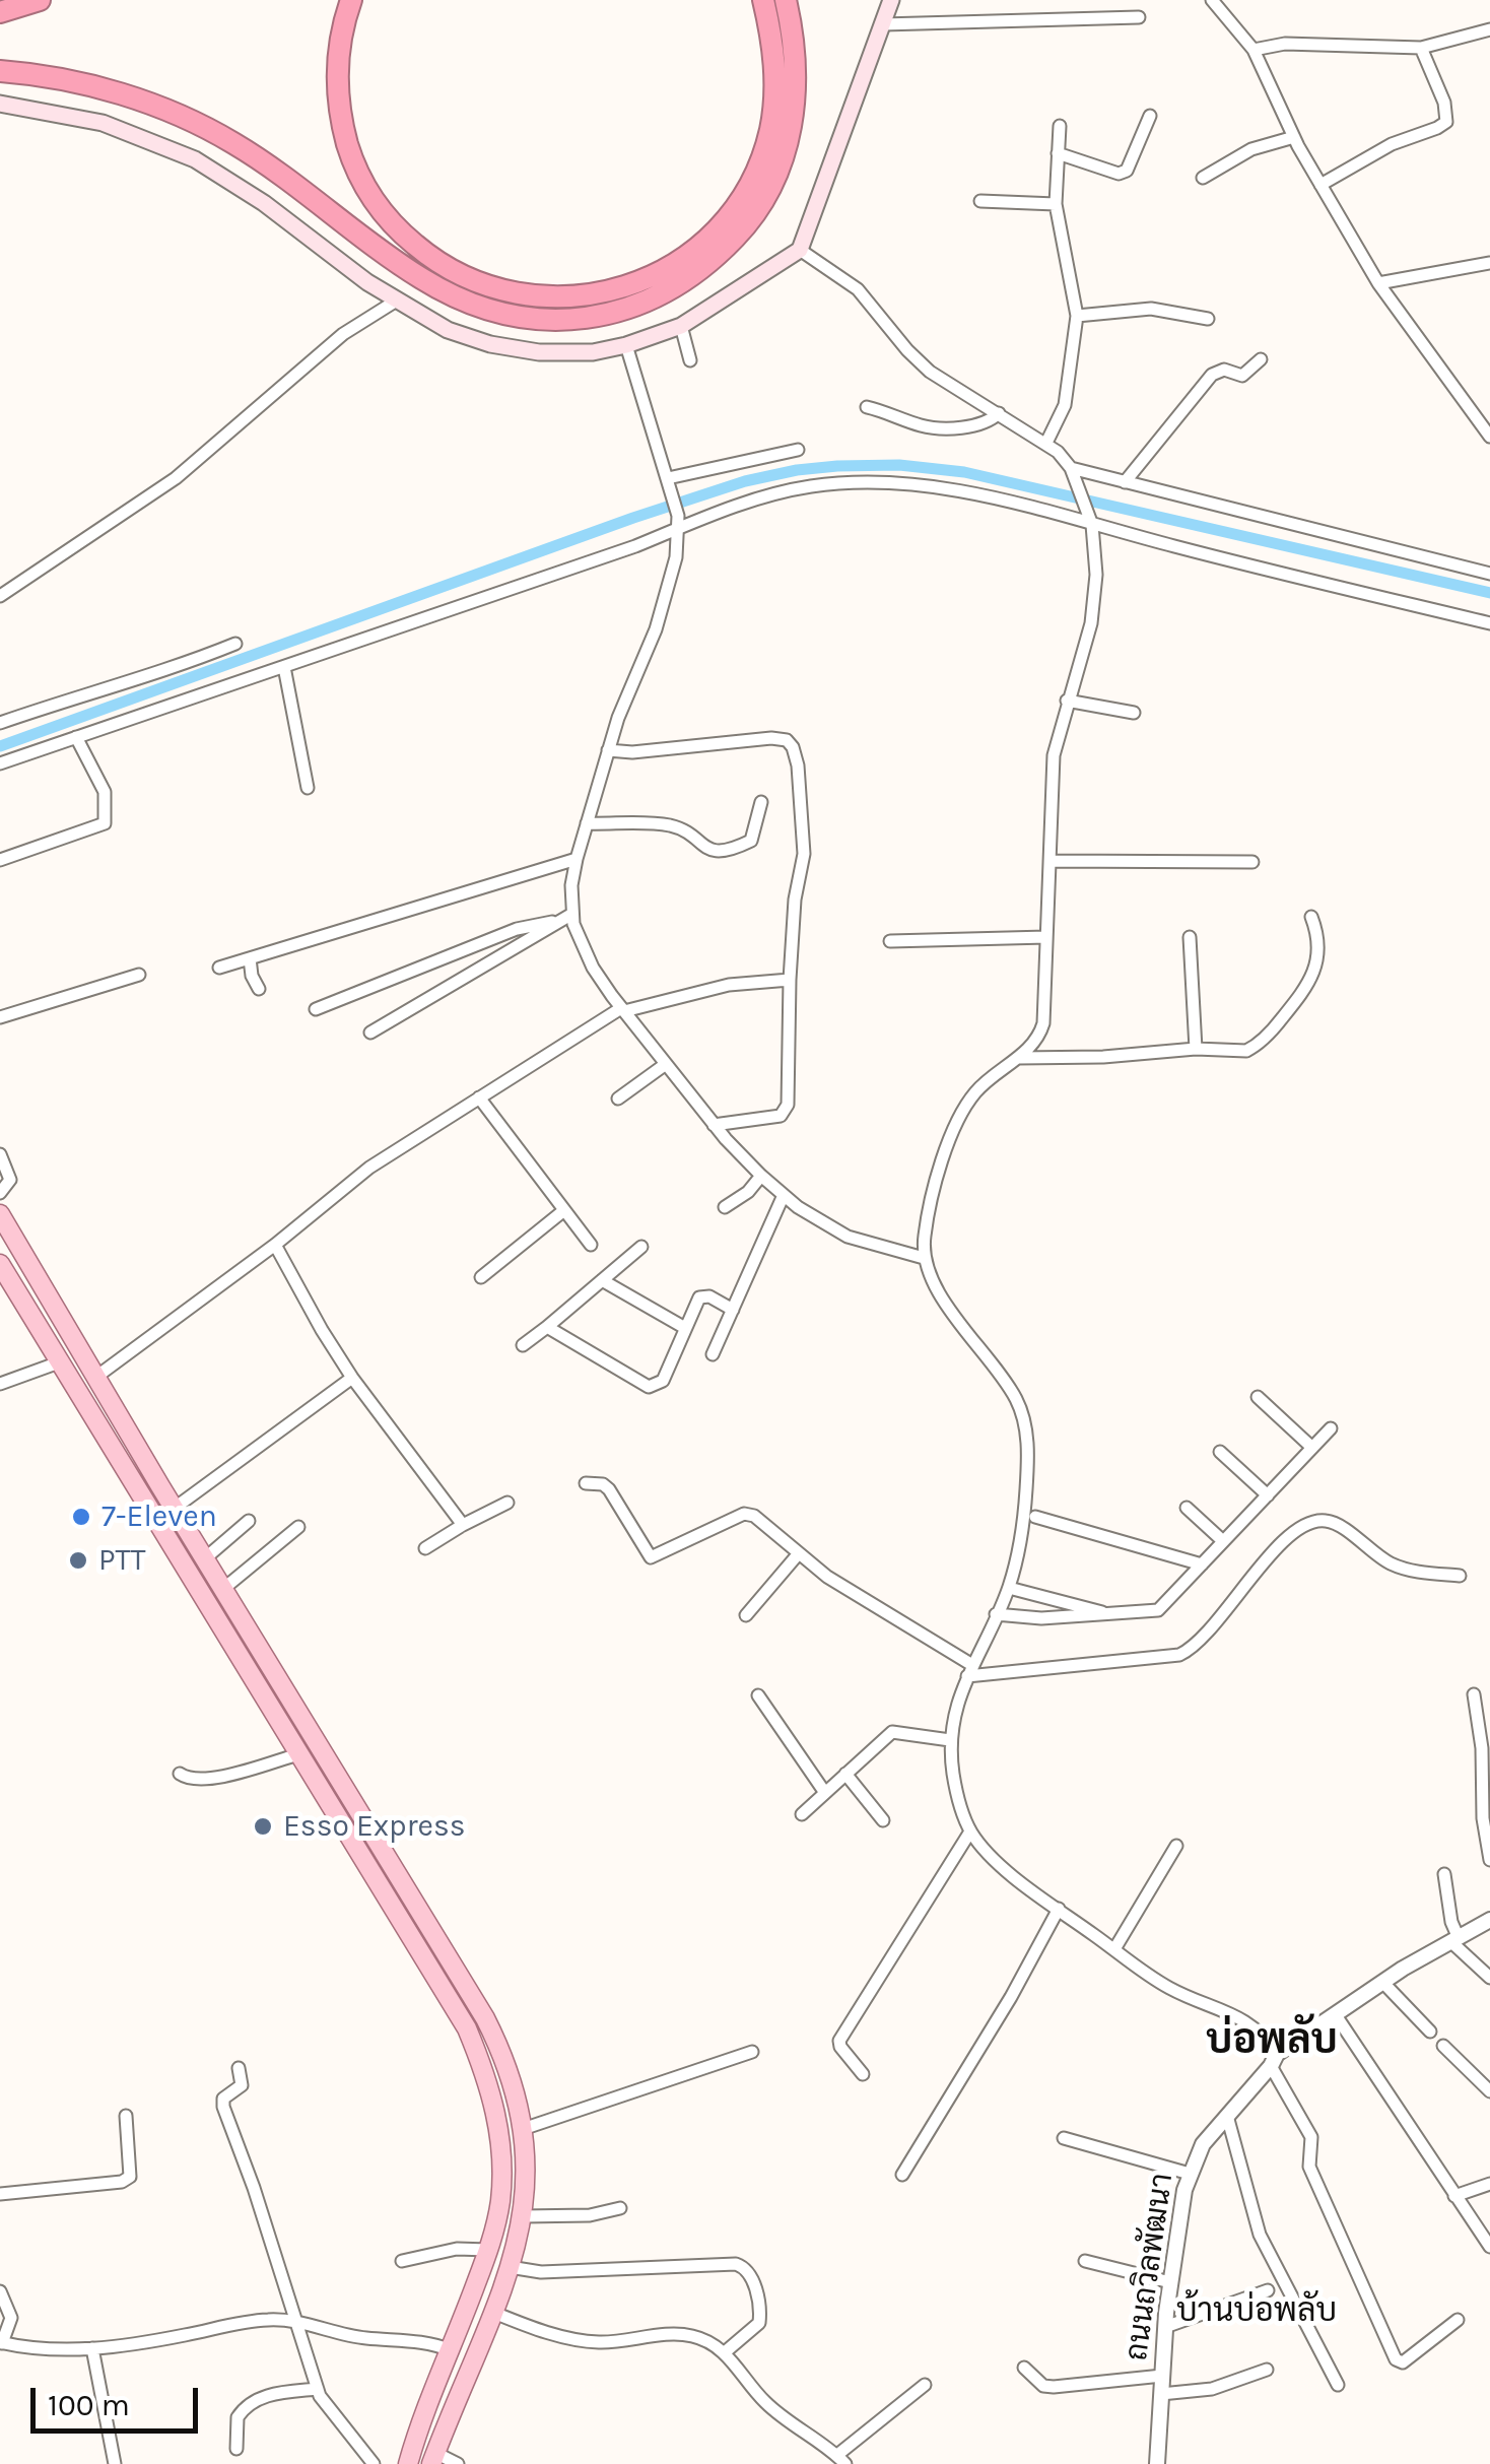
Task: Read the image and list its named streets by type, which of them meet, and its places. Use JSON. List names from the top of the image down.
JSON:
{
  "streets": {
    "street": ["ถนนถวิลพัฒนา"]
  },
  "districts": ["บ่อพลับ", "บ้านบ่อพลับ"],
  "places": ["7-Eleven", "PTT", "Esso Express"],
  "scale_bar": "100 m"
}
